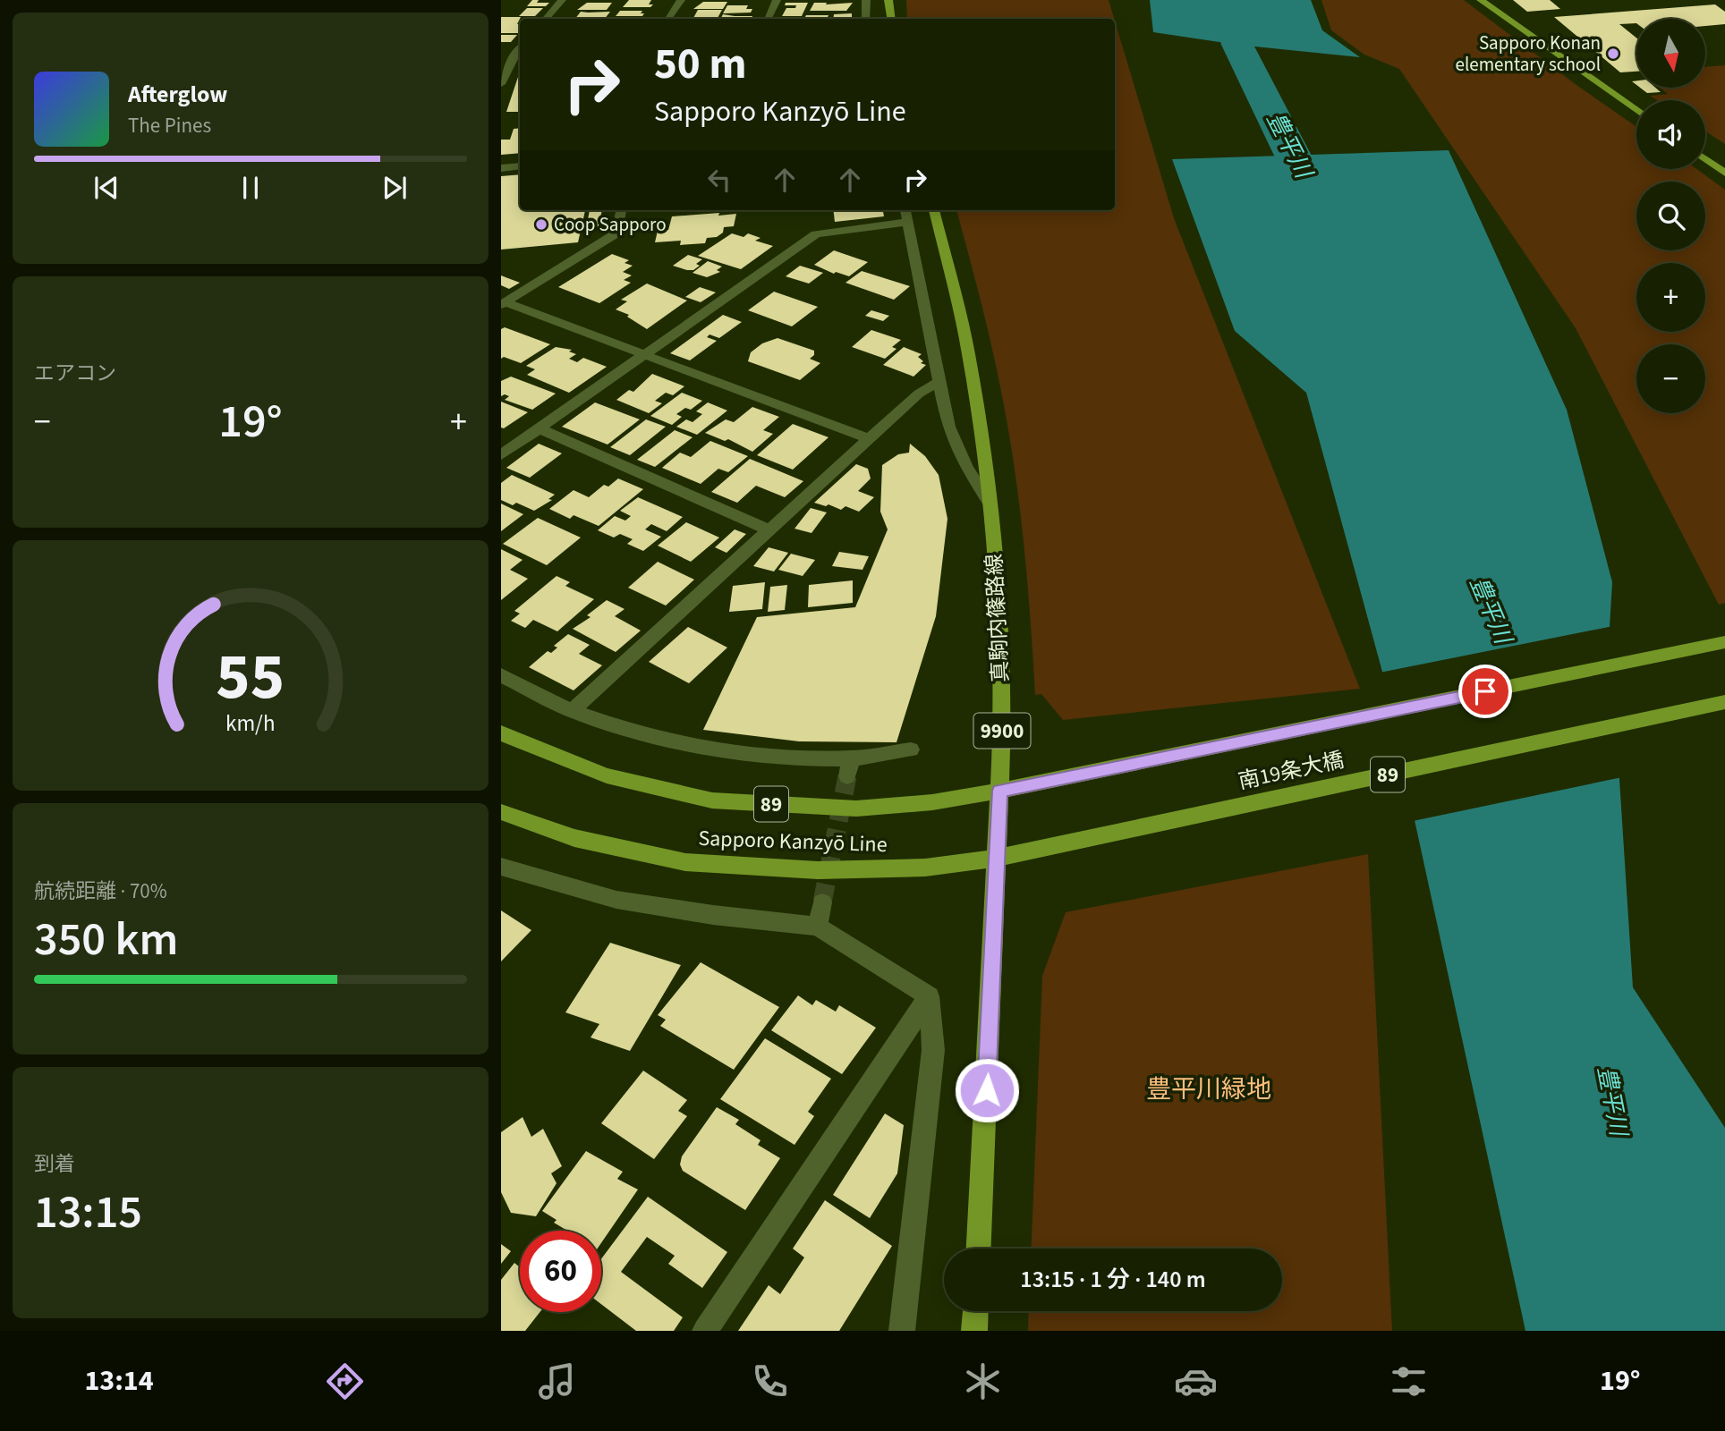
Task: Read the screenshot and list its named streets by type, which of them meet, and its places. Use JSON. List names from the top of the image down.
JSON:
{
  "streets": {
    "main road": [
      "真駒内篠路線",
      "9900",
      "南19条大橋",
      "89",
      "Sapporo Kanzyō Line"
    ]
  },
  "crossings": [
    ["真駒内篠路線", "Sapporo Kanzyō Line"],
    ["南19条大橋", "Sapporo Kanzyō Line"]
  ],
  "water": ["豊平川"],
  "parks": ["豊平川緑地"],
  "places": ["Sapporo Konan elementary school", "Coop Sapporo"],
  "north": "bottom",
  "page": {
    "map_buttons": ["+", "−"],
    "turn": ["50 m", "Sapporo Kanzyō Line"],
    "song": ["Afterglow", "The Pines"],
    "tile": [
      "エアコン",
      ["航続距離 · 70%", "350 km"],
      ["到着", "13:15"]
    ],
    "heat": ["−", "19°", "+"],
    "limit": "60",
    "trip": "13:15 · 1 分 · 140 m",
    "tabs": ["13:14", "19°"],
    "gauge": ["55", "km/h"]
  }
}
